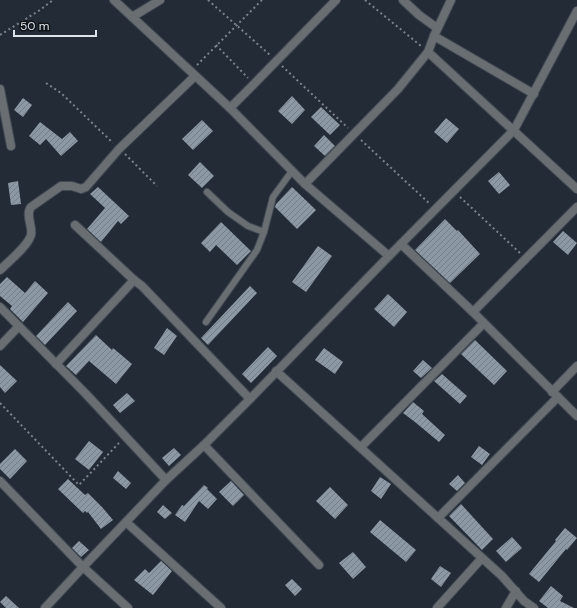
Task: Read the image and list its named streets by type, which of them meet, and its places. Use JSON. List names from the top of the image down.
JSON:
{
  "scale_bar": "50 m"
}
